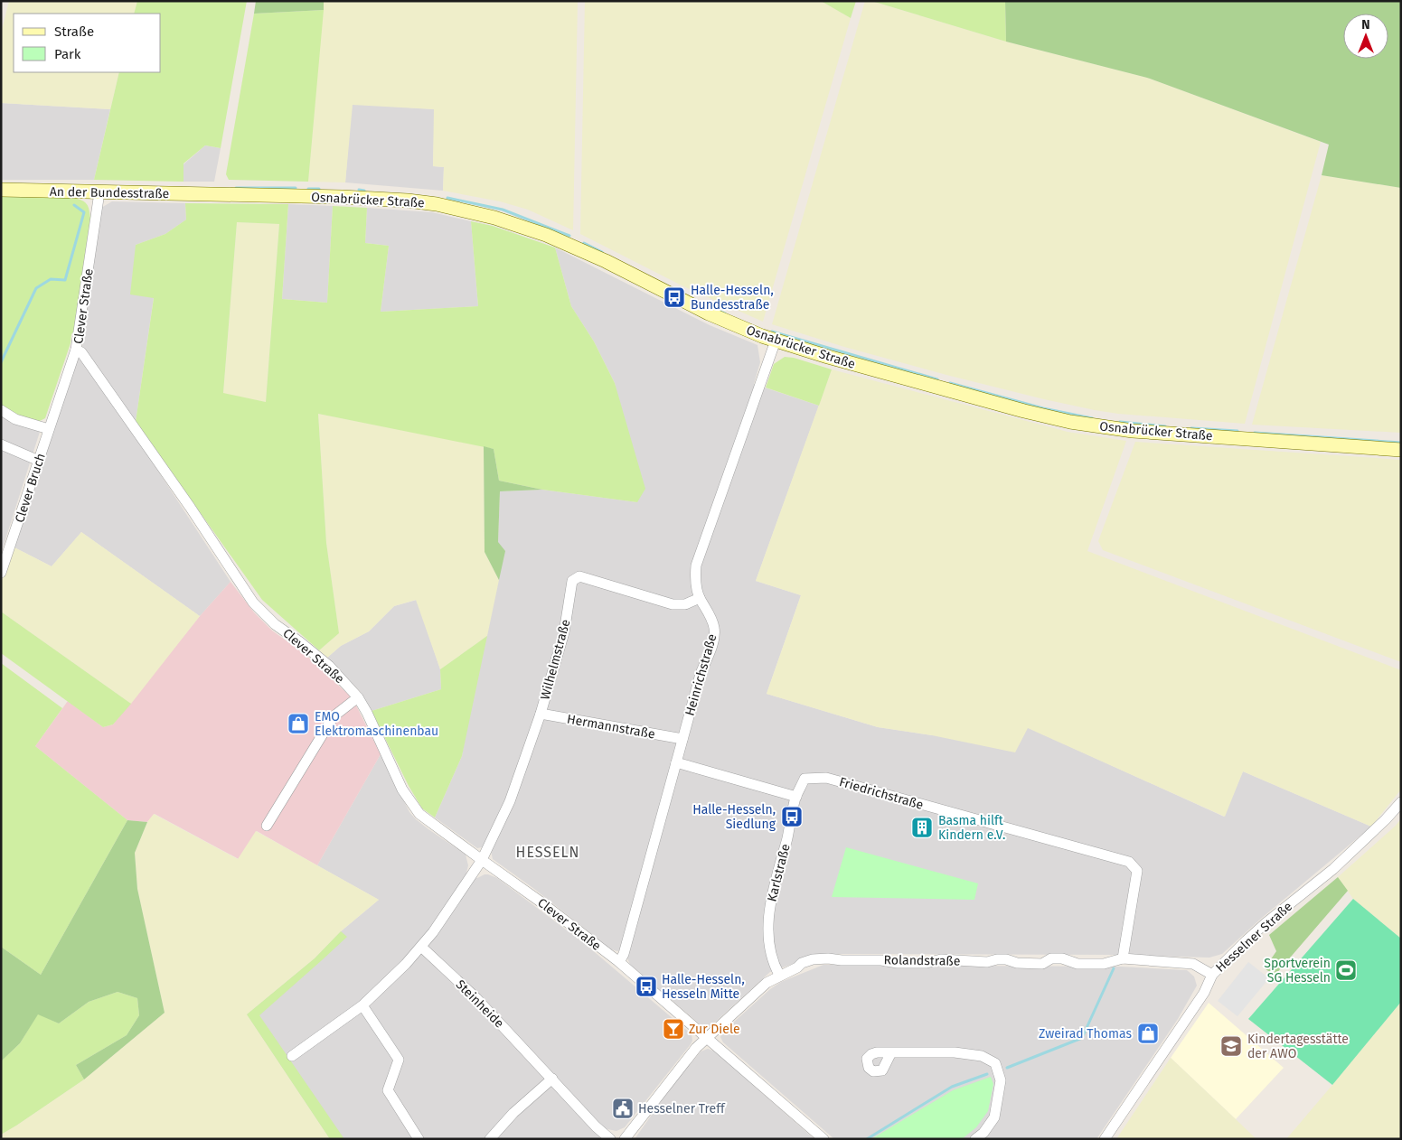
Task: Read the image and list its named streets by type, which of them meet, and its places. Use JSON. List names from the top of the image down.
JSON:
{
  "streets": {
    "main road": ["An der Bundesstraße", "Osnabrücker Straße"],
    "street": [
      "Clever Straße",
      "Clever Bruch",
      "Wilhelmstraße",
      "Heinrichstraße",
      "Hermannstraße",
      "Friedrichstraße",
      "Karlstraße",
      "Hesselner Straße",
      "Rolandstraße",
      "Steinheide"
    ]
  },
  "crossings": [
    ["An der Bundesstraße", "Osnabrücker Straße"],
    ["An der Bundesstraße", "Clever Straße"],
    ["Osnabrücker Straße", "Heinrichstraße"],
    ["Clever Straße", "Clever Bruch"],
    ["Clever Straße", "Wilhelmstraße"],
    ["Clever Straße", "Heinrichstraße"],
    ["Clever Straße", "Rolandstraße"],
    ["Wilhelmstraße", "Heinrichstraße"],
    ["Wilhelmstraße", "Hermannstraße"],
    ["Heinrichstraße", "Hermannstraße"],
    ["Friedrichstraße", "Karlstraße"],
    ["Friedrichstraße", "Rolandstraße"],
    ["Karlstraße", "Rolandstraße"],
    ["Hesselner Straße", "Rolandstraße"]
  ],
  "districts": ["HESSELN"],
  "places": {
    "bus stop": ["Halle-Hesseln, Bundesstraße", "Halle-Hesseln, Siedlung", "Halle-Hesseln, Hesseln Mitte"],
    "shop": ["EMO Elektromaschinenbau", "Zweirad Thomas"],
    "building": ["Basma hilft Kindern e.V."],
    "sports": ["Sportverein SG Hesseln"],
    "bar": ["Zur Diele"],
    "school or university": ["Kindertagesstätte der AWO"],
    "public building": ["Hesselner Treff"]
  },
  "legend": ["Straße", "Park"],
  "north": "top"
}
